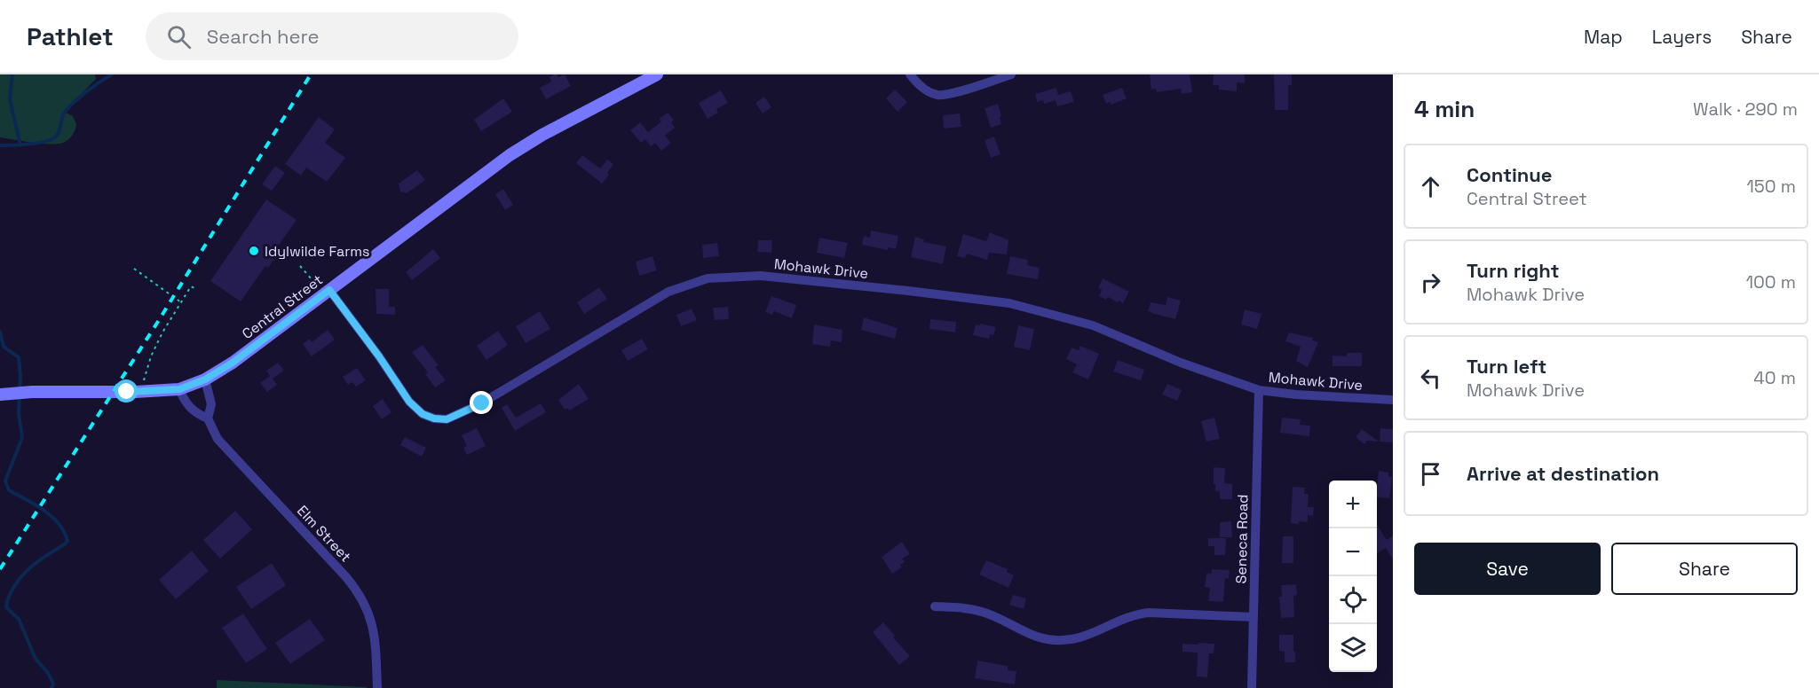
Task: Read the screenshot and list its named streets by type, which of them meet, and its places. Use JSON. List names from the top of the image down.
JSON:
{
  "streets": {
    "street": [
      "Mohawk Drive",
      "Central Street",
      "Elm Street",
      "Seneca Road"
    ]
  },
  "crossings": [
    ["Mohawk Drive", "Central Street"],
    ["Mohawk Drive", "Seneca Road"],
    ["Central Street", "Elm Street"]
  ],
  "places": ["Idylwilde Farms"],
  "page": {
    "header": "Pathlet",
    "search": "Search here",
    "nav": ["Map", "Layers", "Share"],
    "heading": ["4 min", "Walk · 290 m"],
    "list": [
      ["Continue", "Central Street", "150 m"],
      ["Turn right", "Mohawk Drive", "100 m"],
      ["Turn left", "Mohawk Drive", "40 m"],
      "Arrive at destination"
    ],
    "map_buttons": ["+", "−"],
    "buttons": ["Save", "Share"]
  }
}
